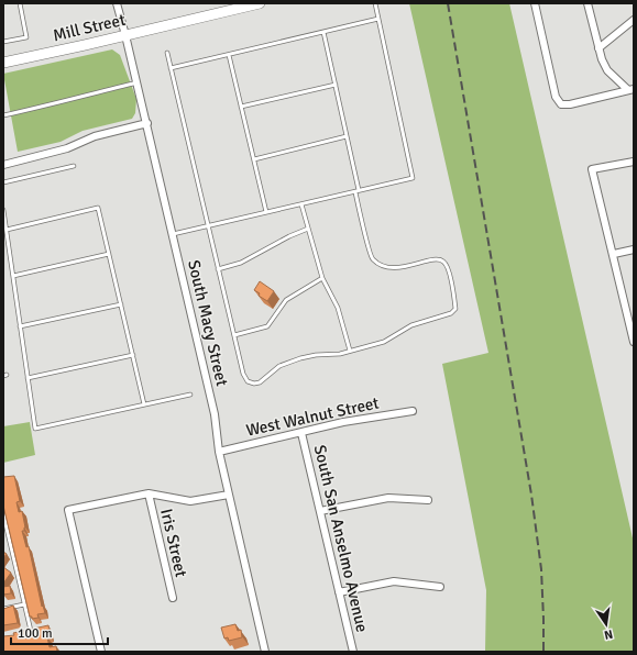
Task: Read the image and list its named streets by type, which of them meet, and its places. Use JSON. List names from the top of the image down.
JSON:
{
  "streets": {
    "main road": ["Mill Street"],
    "street": [
      "South Macy Street",
      "West Walnut Street",
      "South San Anselmo Avenue",
      "Iris Street"
    ]
  },
  "crossings": [
    ["Mill Street", "South Macy Street"],
    ["South Macy Street", "West Walnut Street"],
    ["West Walnut Street", "South San Anselmo Avenue"]
  ],
  "scale_bar": "100 m",
  "north": "bottom"
}
